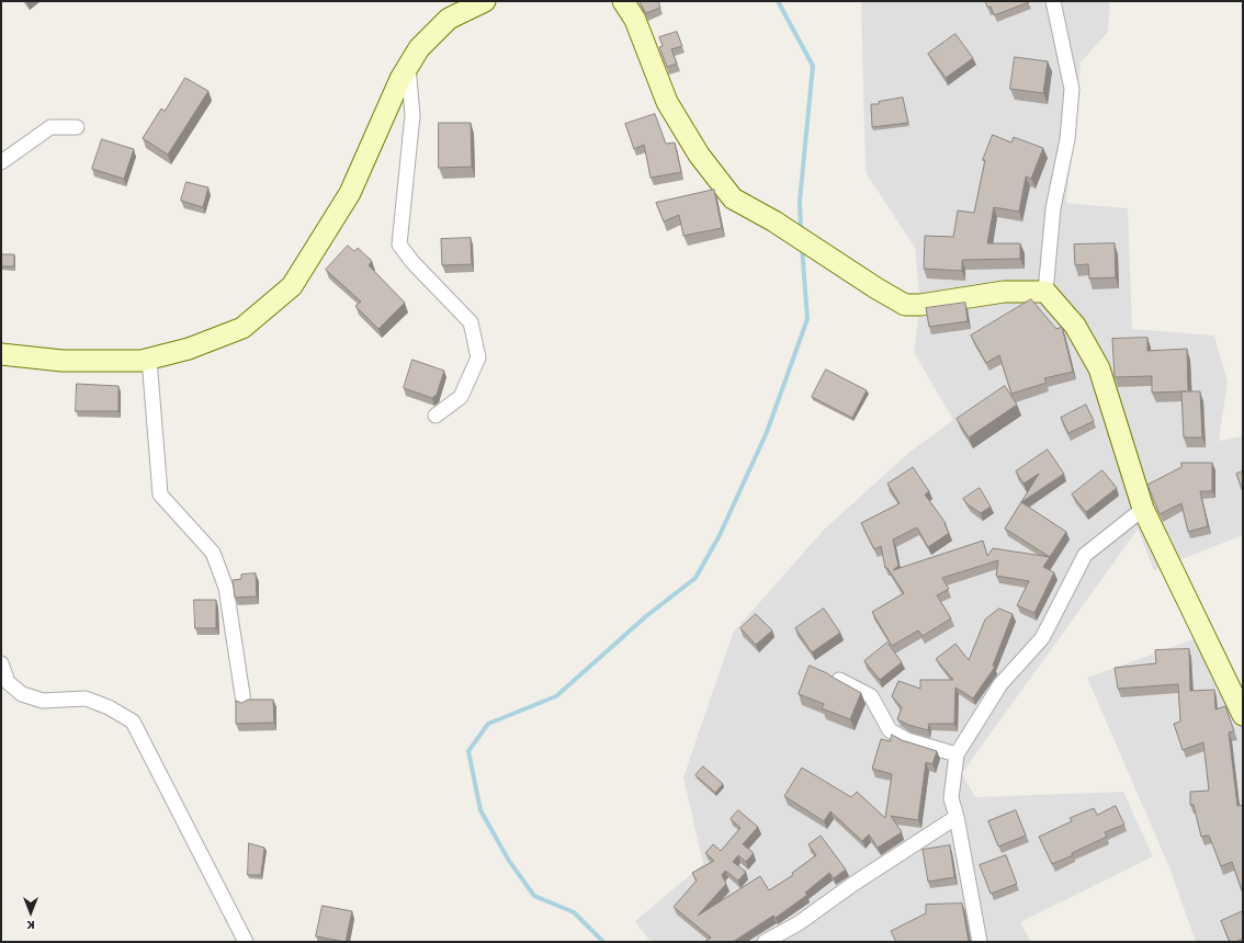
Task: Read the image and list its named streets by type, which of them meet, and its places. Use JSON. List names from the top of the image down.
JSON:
{
  "north": "bottom"
}
